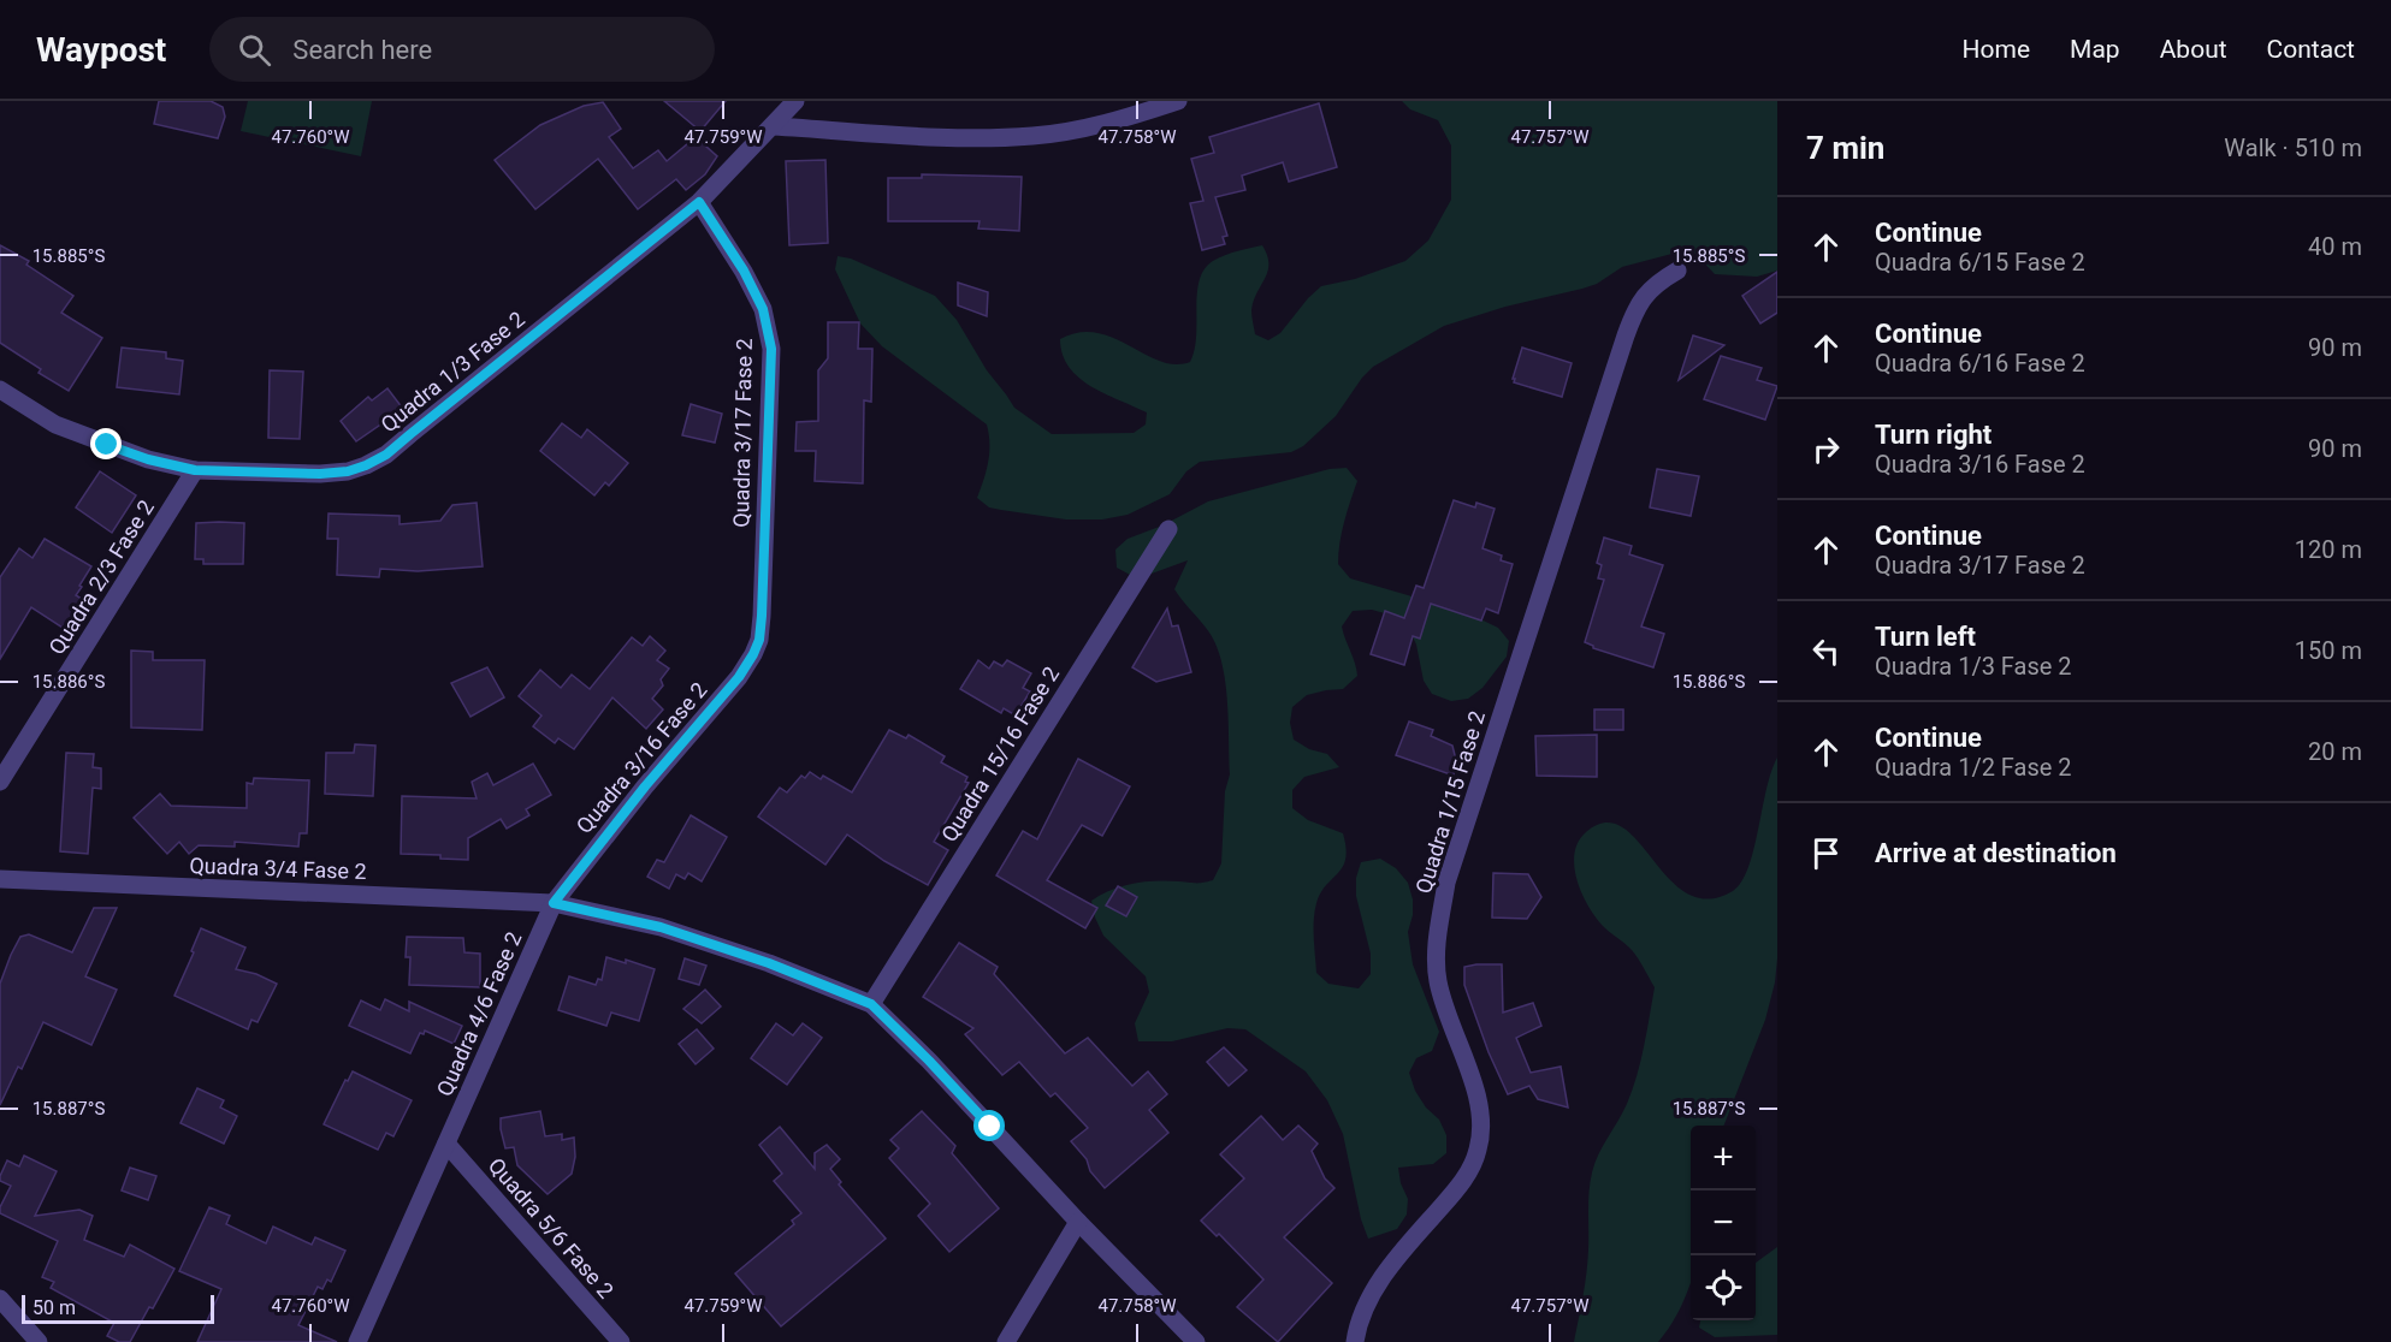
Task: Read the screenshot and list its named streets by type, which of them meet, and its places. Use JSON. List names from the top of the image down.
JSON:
{
  "streets": {
    "street": [
      "Quadra 1/3 Fase 2",
      "Quadra 3/17 Fase 2",
      "Quadra 2/3 Fase 2",
      "Quadra 15/16 Fase 2",
      "Quadra 3/16 Fase 2",
      "Quadra 1/15 Fase 2",
      "Quadra 3/4 Fase 2",
      "Quadra 4/6 Fase 2",
      "Quadra 5/6 Fase 2"
    ]
  },
  "crossings": [
    ["Quadra 1/3 Fase 2", "Quadra 3/17 Fase 2"],
    ["Quadra 1/3 Fase 2", "Quadra 2/3 Fase 2"],
    ["Quadra 3/17 Fase 2", "Quadra 3/16 Fase 2"],
    ["Quadra 15/16 Fase 2", "Quadra 3/4 Fase 2"],
    ["Quadra 3/16 Fase 2", "Quadra 3/4 Fase 2"],
    ["Quadra 3/16 Fase 2", "Quadra 4/6 Fase 2"],
    ["Quadra 3/4 Fase 2", "Quadra 4/6 Fase 2"],
    ["Quadra 4/6 Fase 2", "Quadra 5/6 Fase 2"]
  ],
  "scale_bar": "50 m",
  "page": {
    "header": "Waypost",
    "search": "Search here",
    "nav": [
      "Home",
      "Map",
      "About",
      "Contact"
    ],
    "heading": ["7 min", "Walk · 510 m"],
    "list": [
      ["Continue", "Quadra 6/15 Fase 2", "40 m"],
      ["Continue", "Quadra 6/16 Fase 2", "90 m"],
      ["Turn right", "Quadra 3/16 Fase 2", "90 m"],
      ["Continue", "Quadra 3/17 Fase 2", "120 m"],
      ["Turn left", "Quadra 1/3 Fase 2", "150 m"],
      ["Continue", "Quadra 1/2 Fase 2", "20 m"],
      "Arrive at destination"
    ],
    "map_buttons": ["+", "−"],
    "scale": "50 m"
  },
  "coordinates": [
    "47.760°W",
    "47.759°W",
    "47.758°W",
    "47.757°W",
    "15.885°S",
    "15.886°S",
    "15.887°S"
  ]
}
